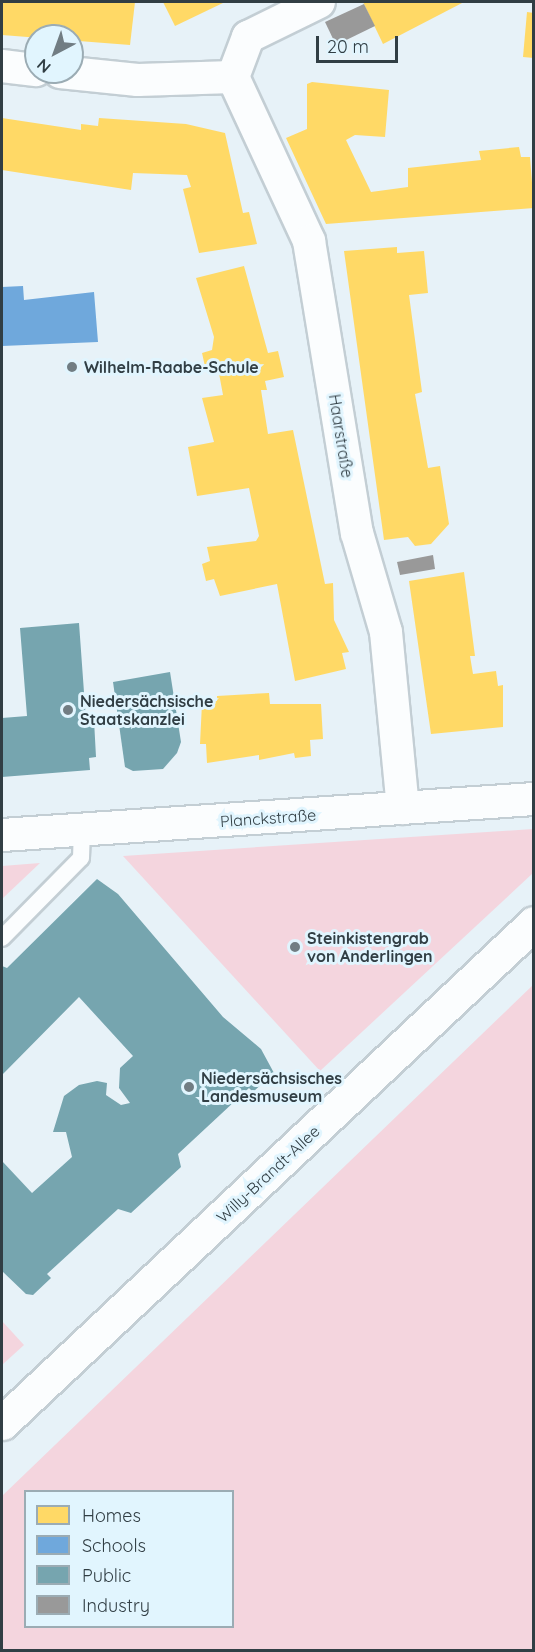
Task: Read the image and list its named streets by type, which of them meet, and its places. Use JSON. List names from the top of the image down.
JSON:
{
  "streets": {
    "street": ["Haarstraße", "Planckstraße", "Willy-Brandt-Allee"]
  },
  "crossings": [
    ["Haarstraße", "Planckstraße"]
  ],
  "places": [
    "Wilhelm-Raabe-Schule",
    "Niedersächsische Staatskanzlei",
    "Steinkistengrab von Anderlingen",
    "Niedersächsisches Landesmuseum"
  ],
  "legend": [
    "Homes",
    "Schools",
    "Public",
    "Industry"
  ],
  "scale_bar": "20 m",
  "north": "bottom left"
}
